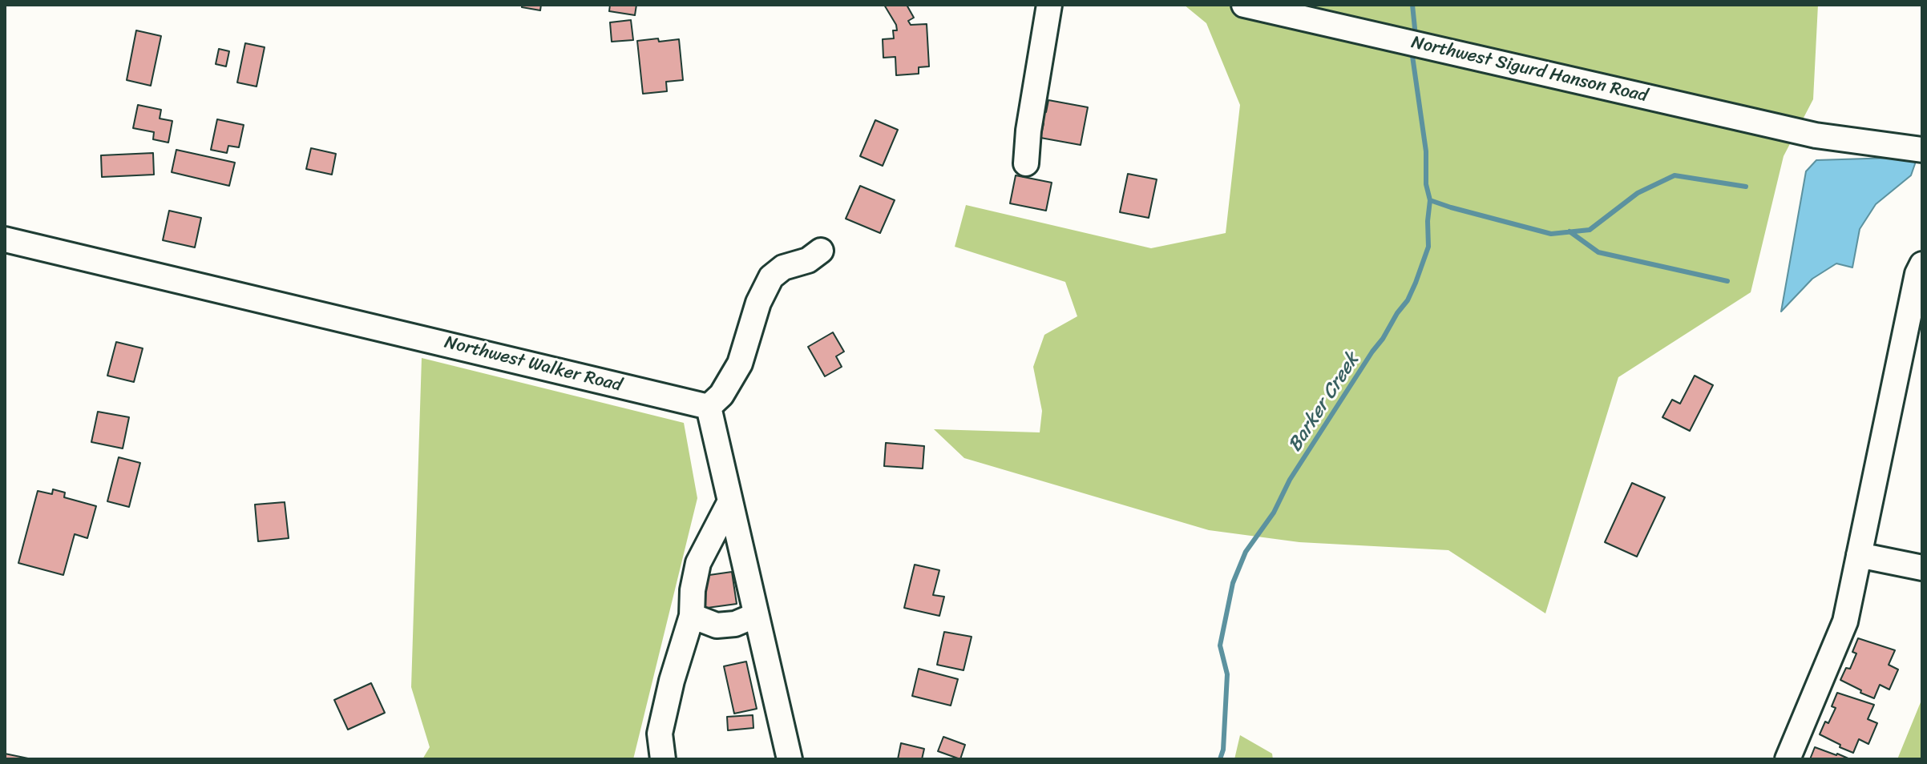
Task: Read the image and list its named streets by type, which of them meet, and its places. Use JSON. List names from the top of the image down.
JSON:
{
  "streets": {
    "street": ["Northwest Sigurd Hanson Road", "Northwest Walker Road"]
  },
  "water": ["Barker Creek"]
}
